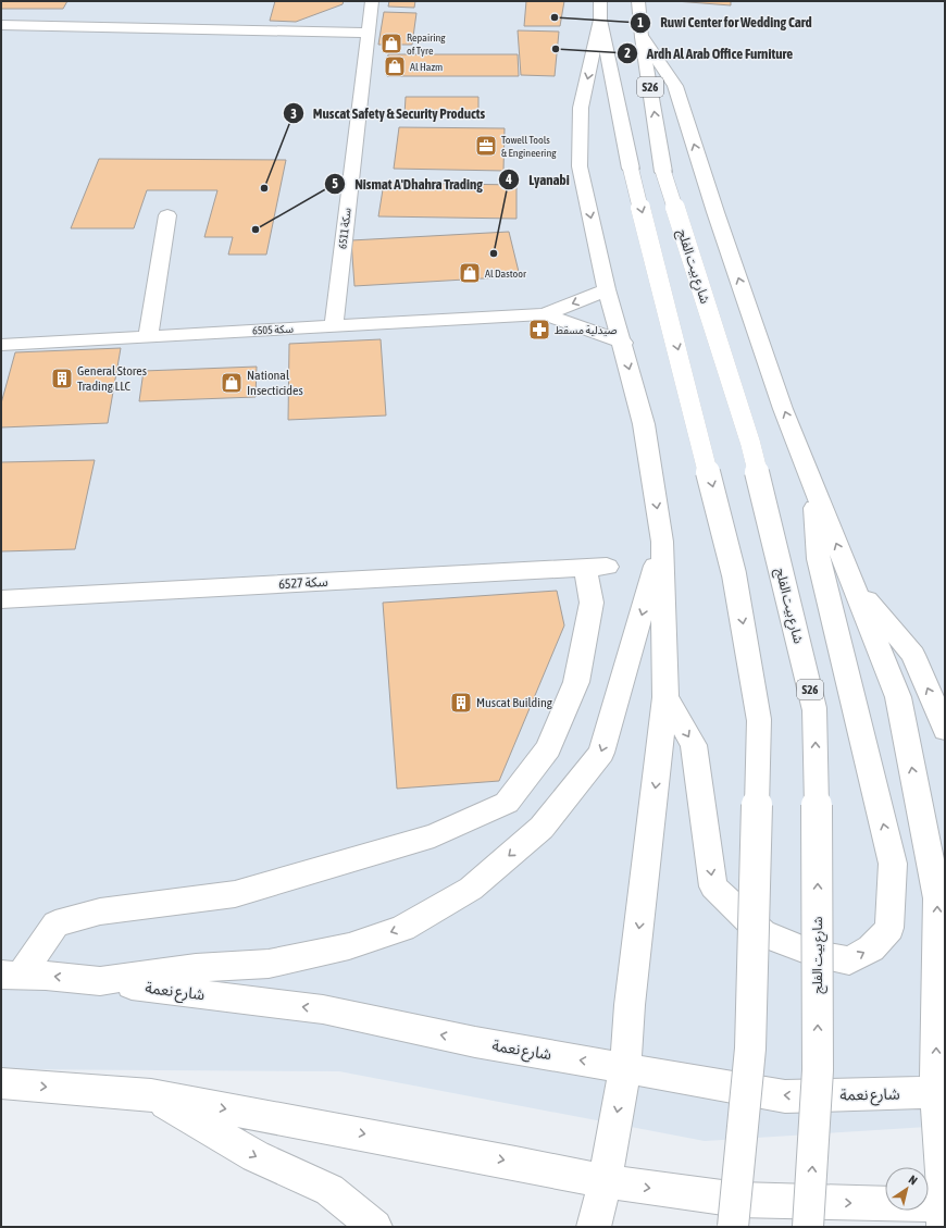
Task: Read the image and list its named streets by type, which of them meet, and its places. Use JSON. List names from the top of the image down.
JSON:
{
  "streets": {
    "street": [
      "S26",
      "سكة 6511",
      "شارع بيت الفلج",
      "سكة 6505",
      "سكة 6527",
      "شارع نعمة"
    ]
  },
  "crossings": [
    ["سكة 6511", "سكة 6505"]
  ],
  "places": {
    "other": [
      "Ruwi Center for Wedding Card",
      "Ardh Al Arab Office Furniture",
      "Muscat Safety & Security Products",
      "Nismat A'Dhahra Trading",
      "Lyanabi"
    ],
    "shop": [
      "Repairing of Tyre",
      "Al Hazm",
      "Al Dastoor",
      "National Insecticides"
    ],
    "office": ["Towell Tools & Engineering"],
    "pharmacy": ["صيدلية مسقط"],
    "building": ["General Stores Trading LLC", "Muscat Building"]
  },
  "north": "top right"
}
